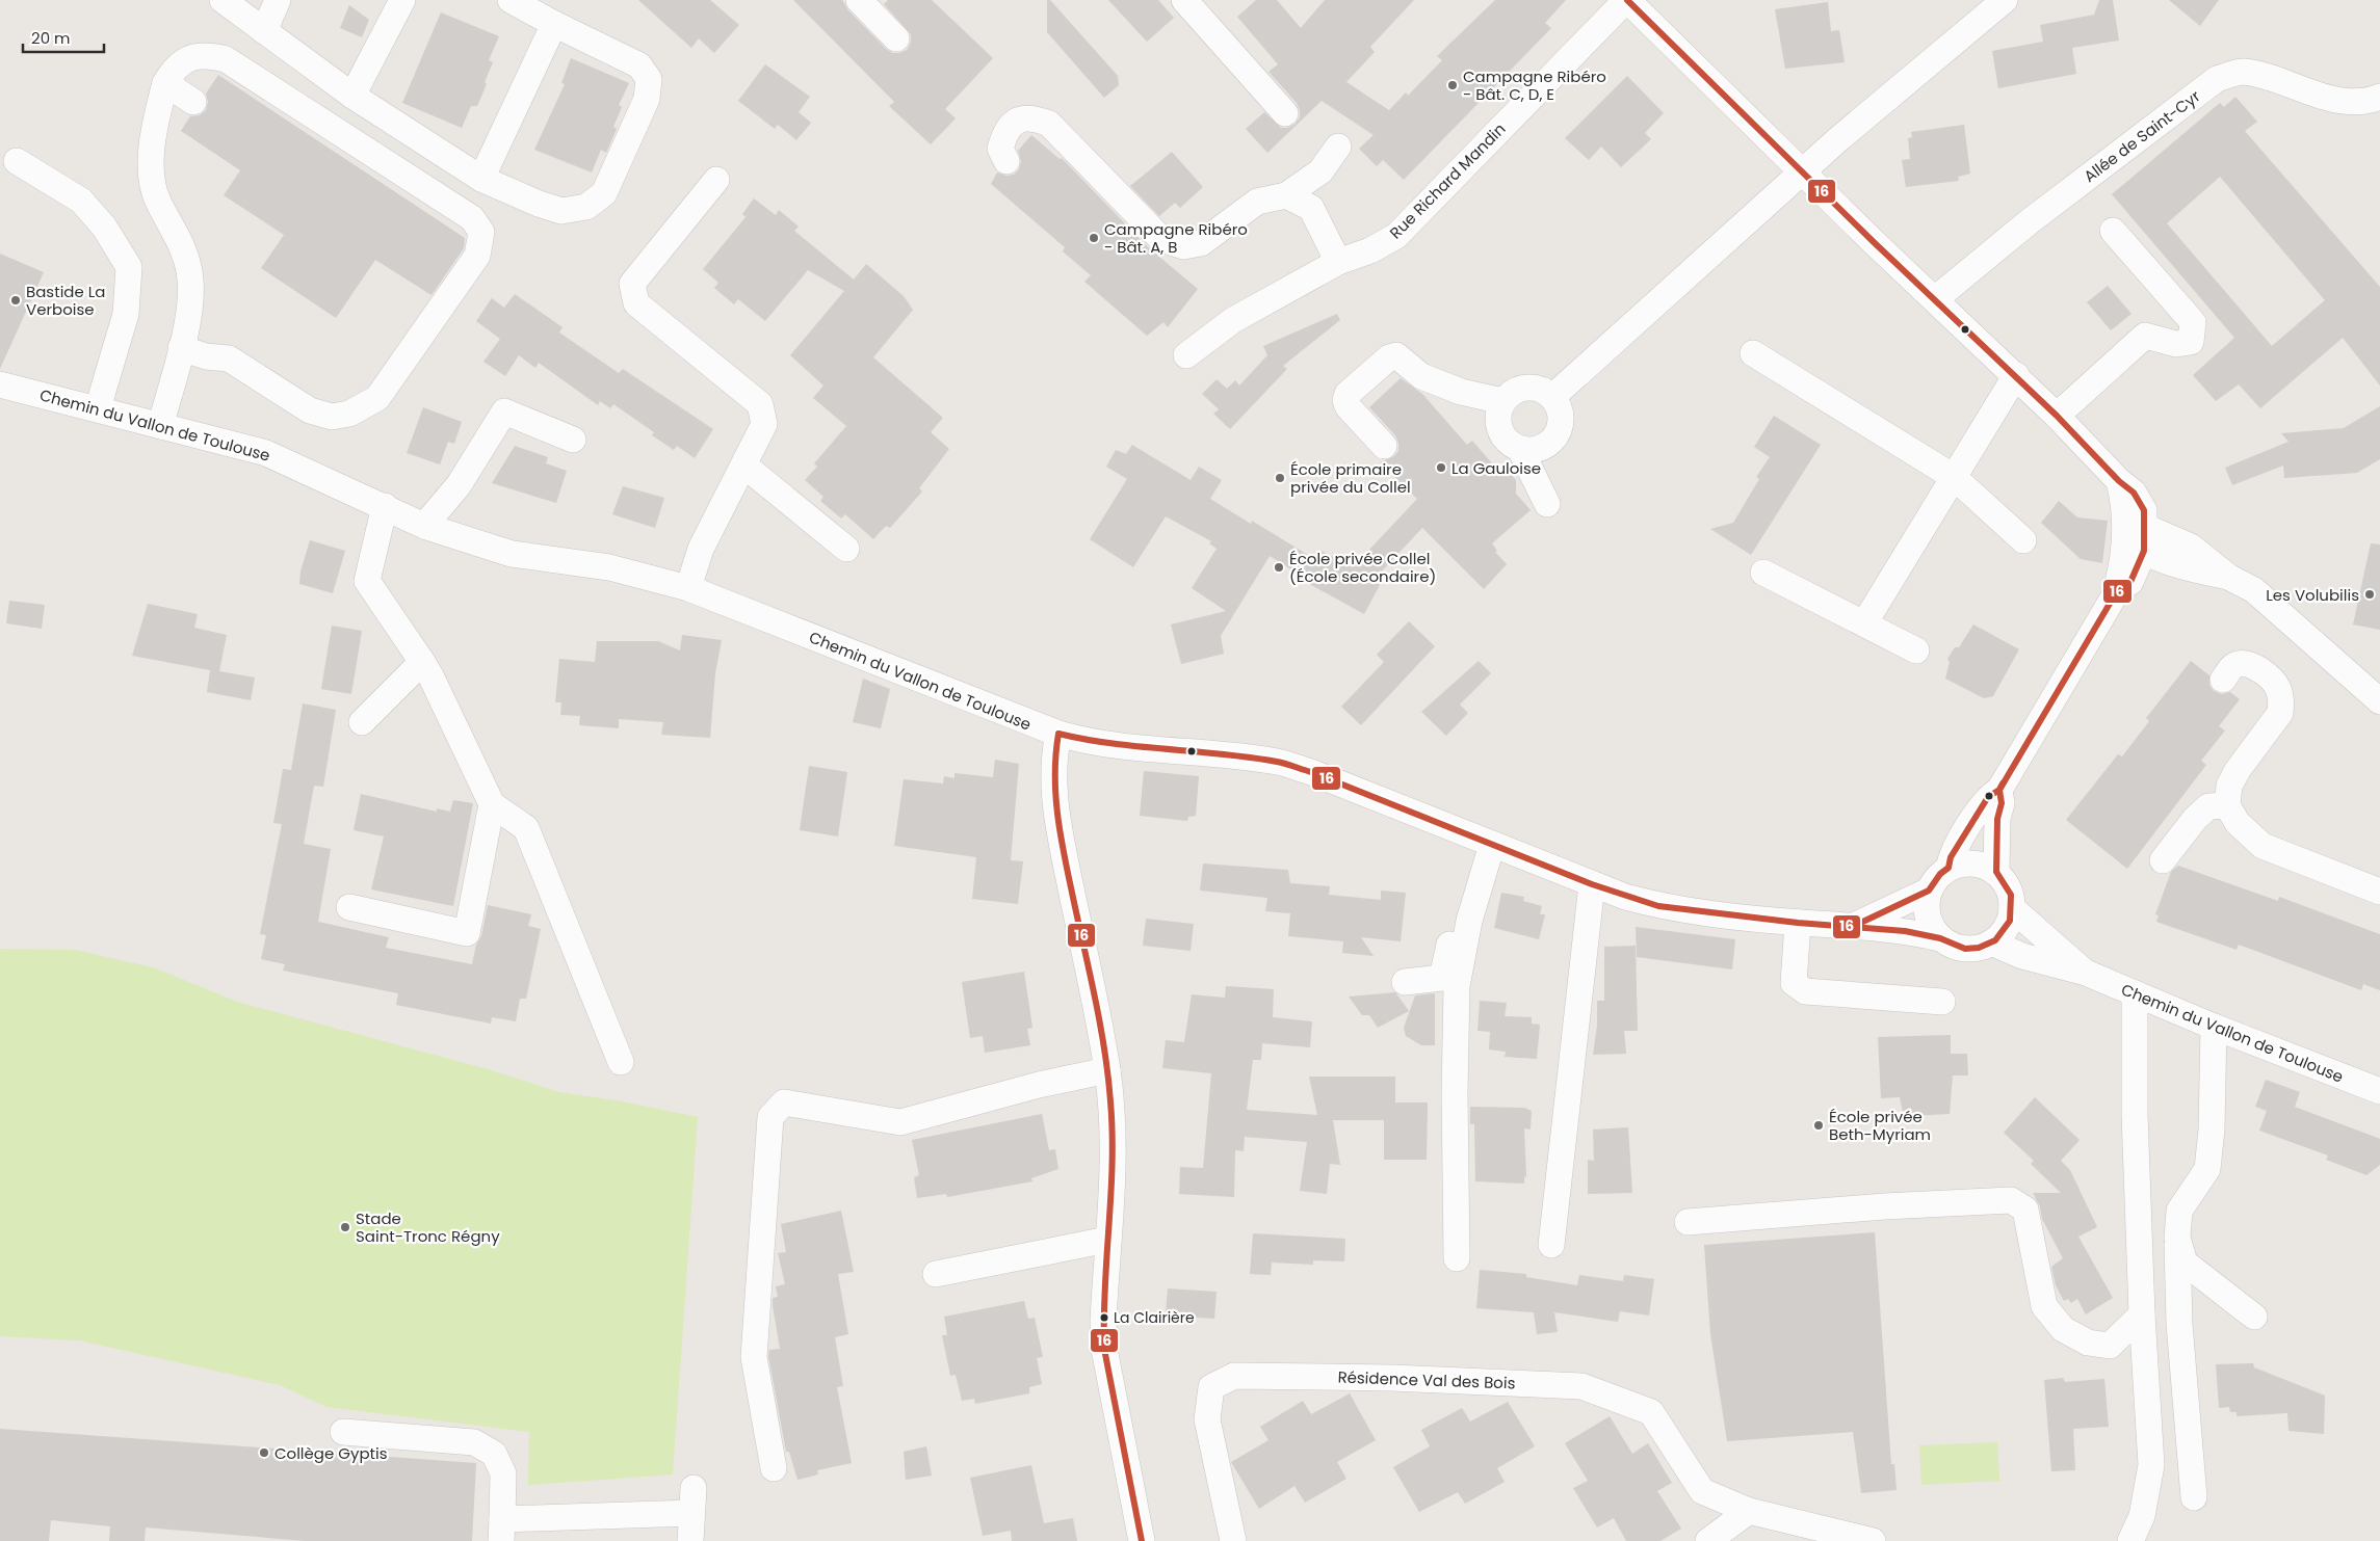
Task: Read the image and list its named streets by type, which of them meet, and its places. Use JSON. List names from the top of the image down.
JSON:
{
  "streets": {
    "street": [
      "Allée de Saint-Cyr",
      "Rue Richard Mandin",
      "Chemin du Vallon de Toulouse",
      "Résidence Val des Bois"
    ]
  },
  "places": [
    "Campagne Ribéro - Bât. C, D, E",
    "Campagne Ribéro - Bât. A, B",
    "Bastide La Verboise",
    "La Gauloise",
    "École primaire privée du Collel",
    "École privée Collel (École secondaire)",
    "Les Volubilis",
    "École privée Beth-Myriam",
    "Stade Saint-Tronc Régny",
    "La Clairière",
    "Collège Gyptis"
  ],
  "lines": ["transit line 16"],
  "scale_bar": "20 m"
}
